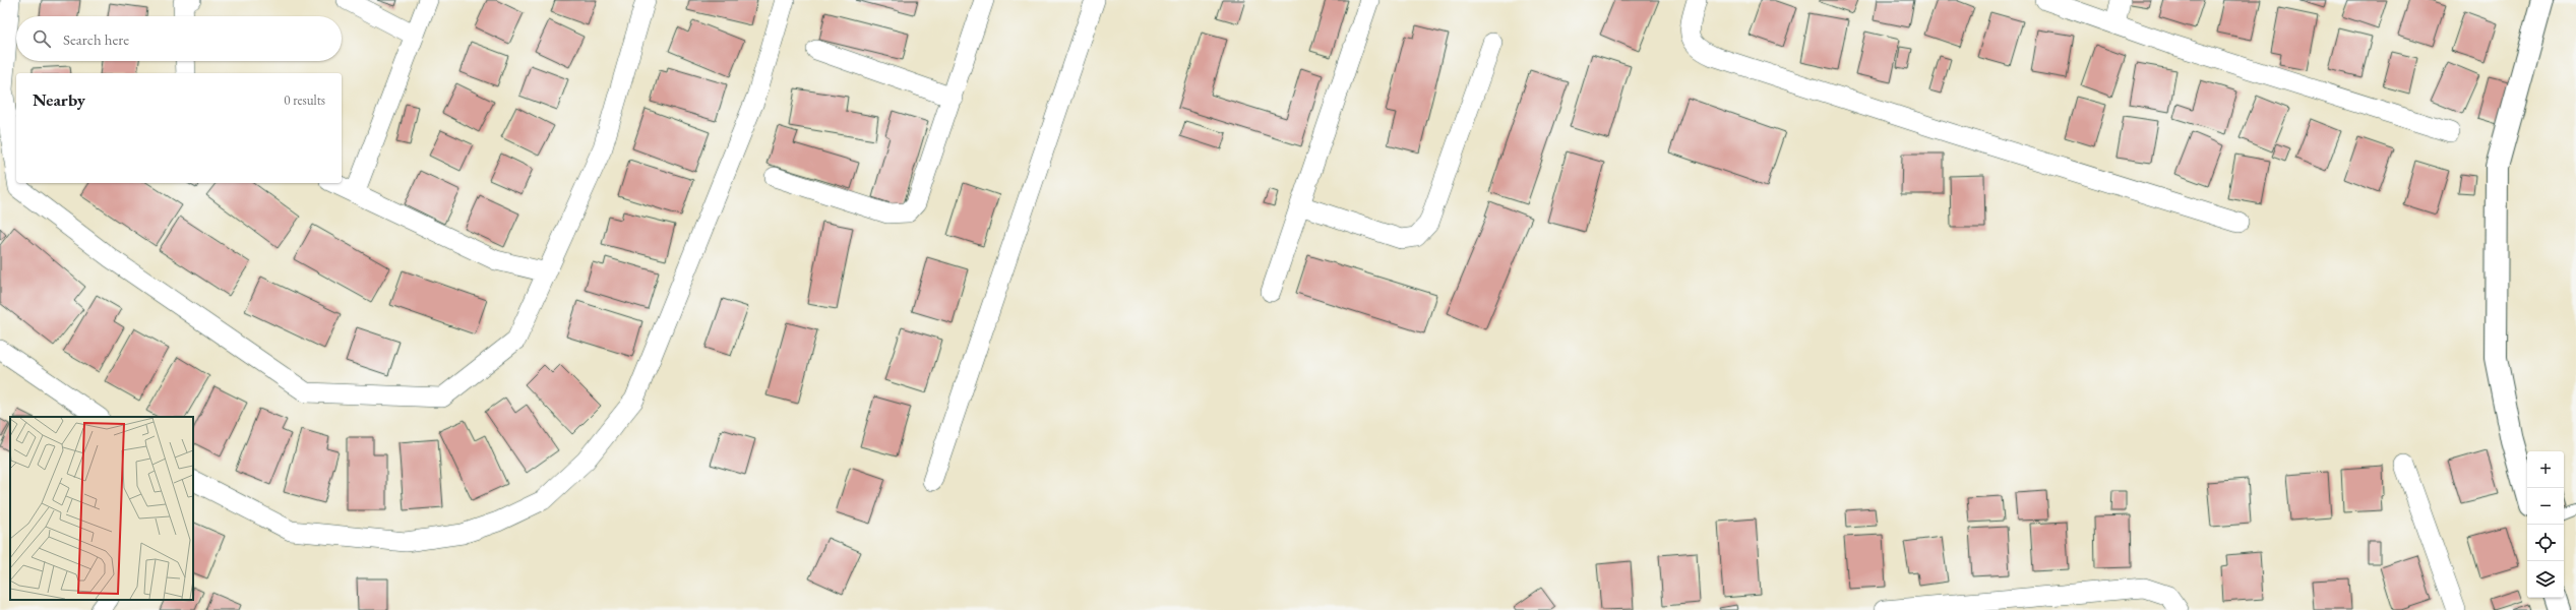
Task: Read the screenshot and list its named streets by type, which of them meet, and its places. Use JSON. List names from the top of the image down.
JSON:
{
  "page": {
    "search": "Search here",
    "heading": ["Nearby", "0 results"],
    "map_buttons": ["+", "−"]
  }
}
